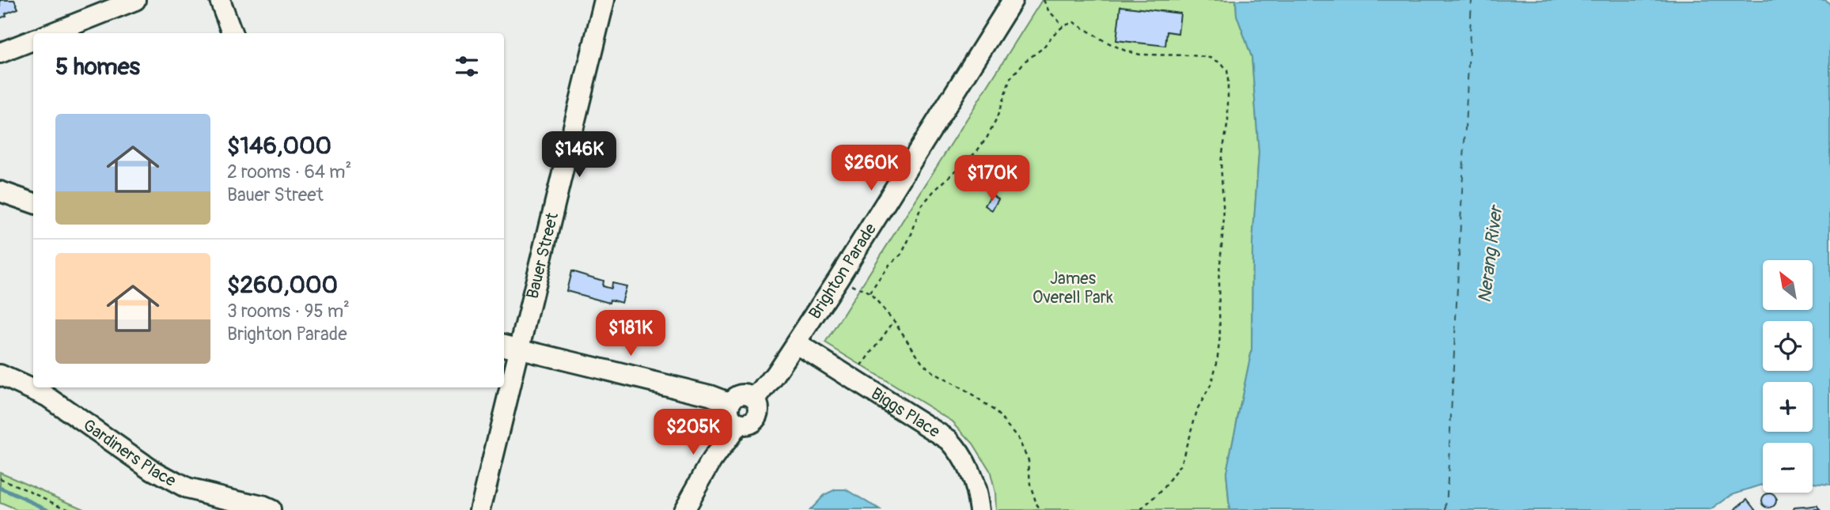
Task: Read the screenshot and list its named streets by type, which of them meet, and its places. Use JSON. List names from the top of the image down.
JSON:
{
  "streets": {
    "street": [
      "Bauer Street",
      "Brighton Parade",
      "Biggs Place",
      "Gardiners Place"
    ]
  },
  "crossings": [
    ["Brighton Parade", "Biggs Place"]
  ],
  "water": ["Nerang River"],
  "parks": ["James Overell Park"],
  "north": "top left",
  "page": {
    "heading": "5 homes",
    "list": [
      {
        "name": "$146,000",
        "note": "2 rooms · 64 m² · Bauer Street"
      },
      {
        "name": "$260,000",
        "note": "3 rooms · 95 m² · Brighton Parade"
      }
    ],
    "price": [
      "$146K",
      "$260K",
      "$170K",
      "$181K",
      "$205K"
    ],
    "map_buttons": ["+", "−"]
  }
}
